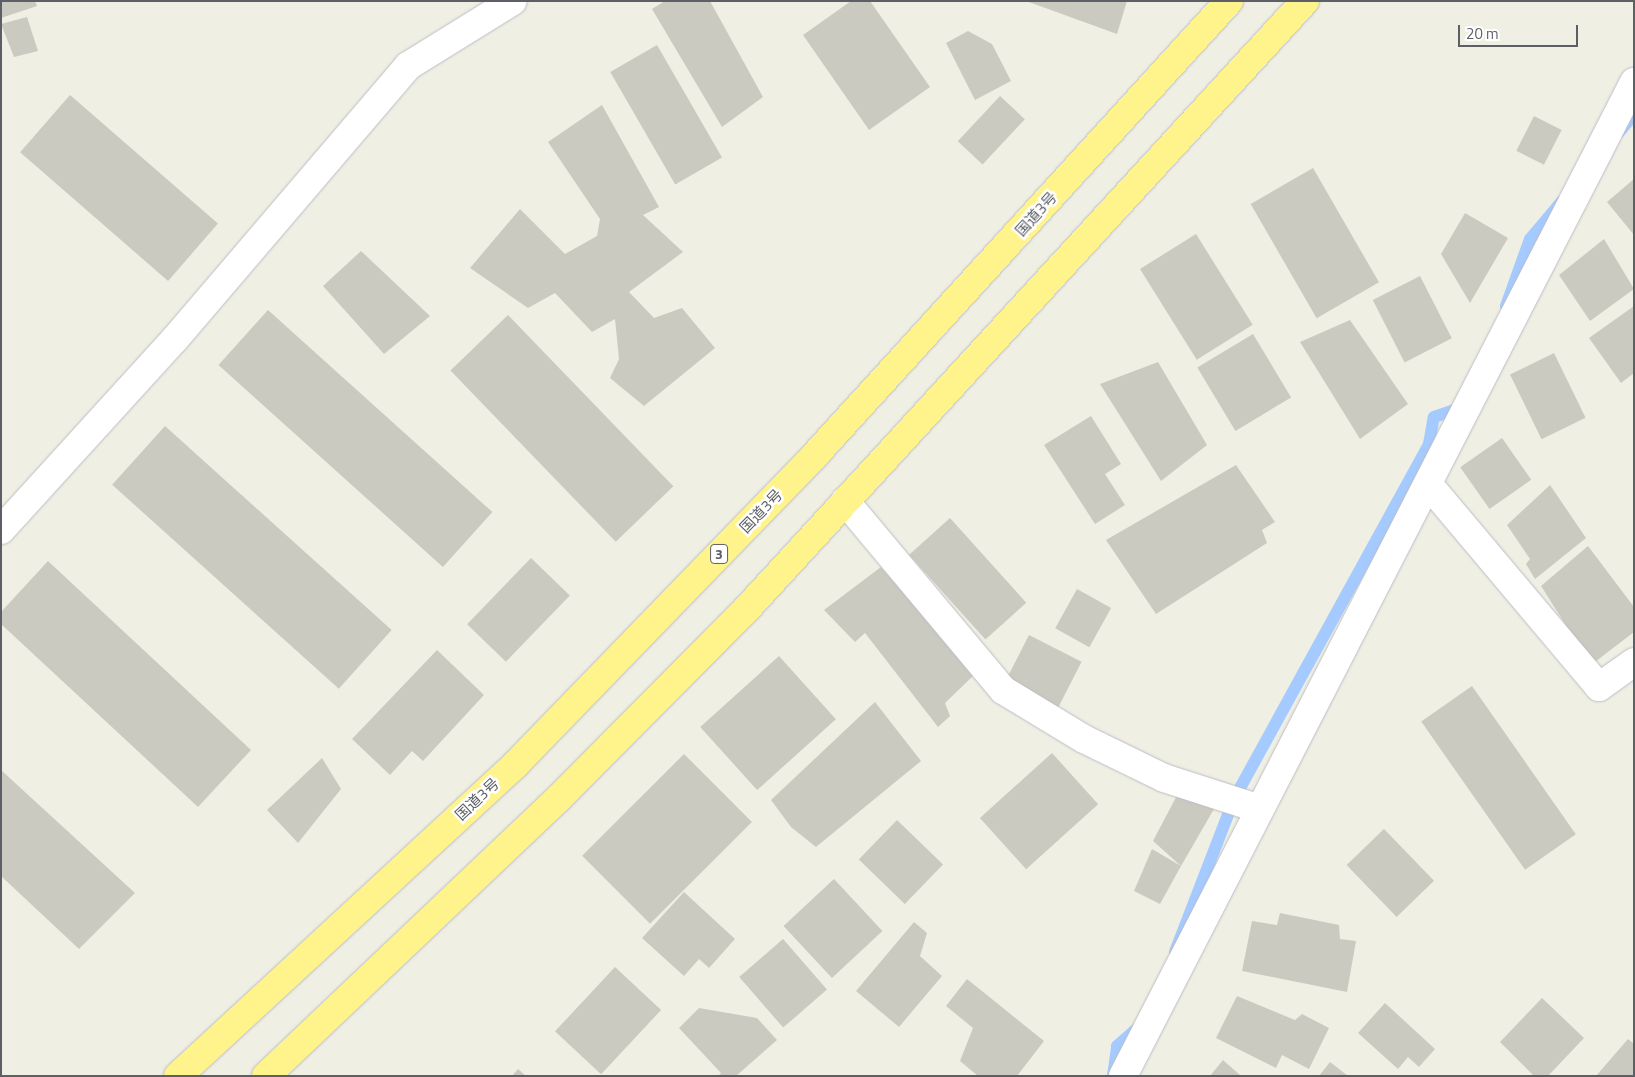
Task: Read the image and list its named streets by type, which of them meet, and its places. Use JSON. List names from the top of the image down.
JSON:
{
  "streets": {
    "highway": ["国道3号", "3"]
  },
  "scale_bar": "20 m"
}
